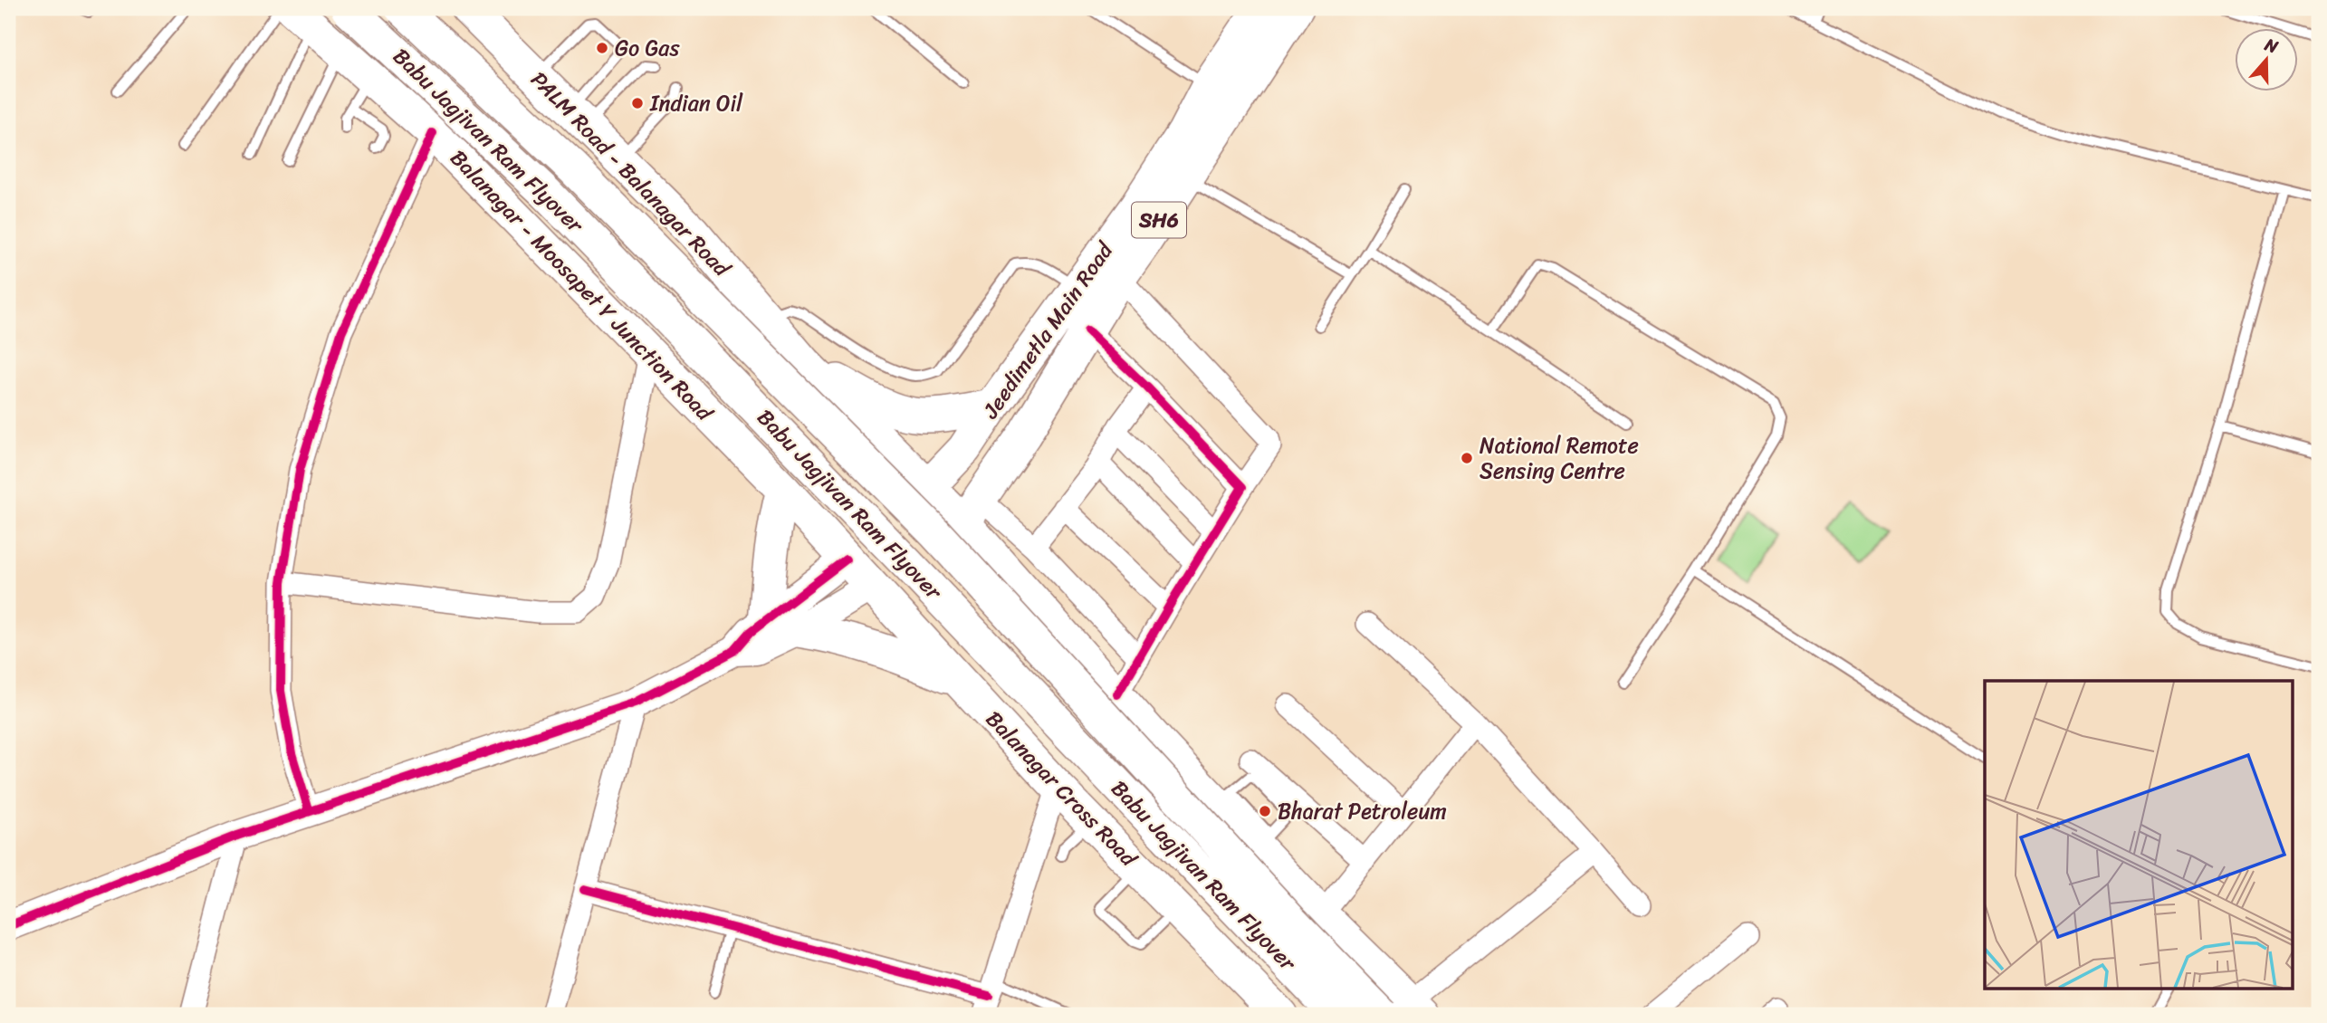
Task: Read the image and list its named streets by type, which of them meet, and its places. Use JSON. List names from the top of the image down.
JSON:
{
  "streets": {
    "main road": [
      "Babu Jagjivan Ram Flyover",
      "PALM Road - Balanagar Road",
      "SH6",
      "Balanagar - Moosapet Y Junction Road",
      "Jeedimetla Main Road",
      "Balanagar Cross Road"
    ]
  },
  "crossings": [
    ["PALM Road - Balanagar Road", "Jeedimetla Main Road"]
  ],
  "places": [
    "Go Gas",
    "Indian Oil",
    "National Remote Sensing Centre",
    "Bharat Petroleum"
  ],
  "north": "top"
}
